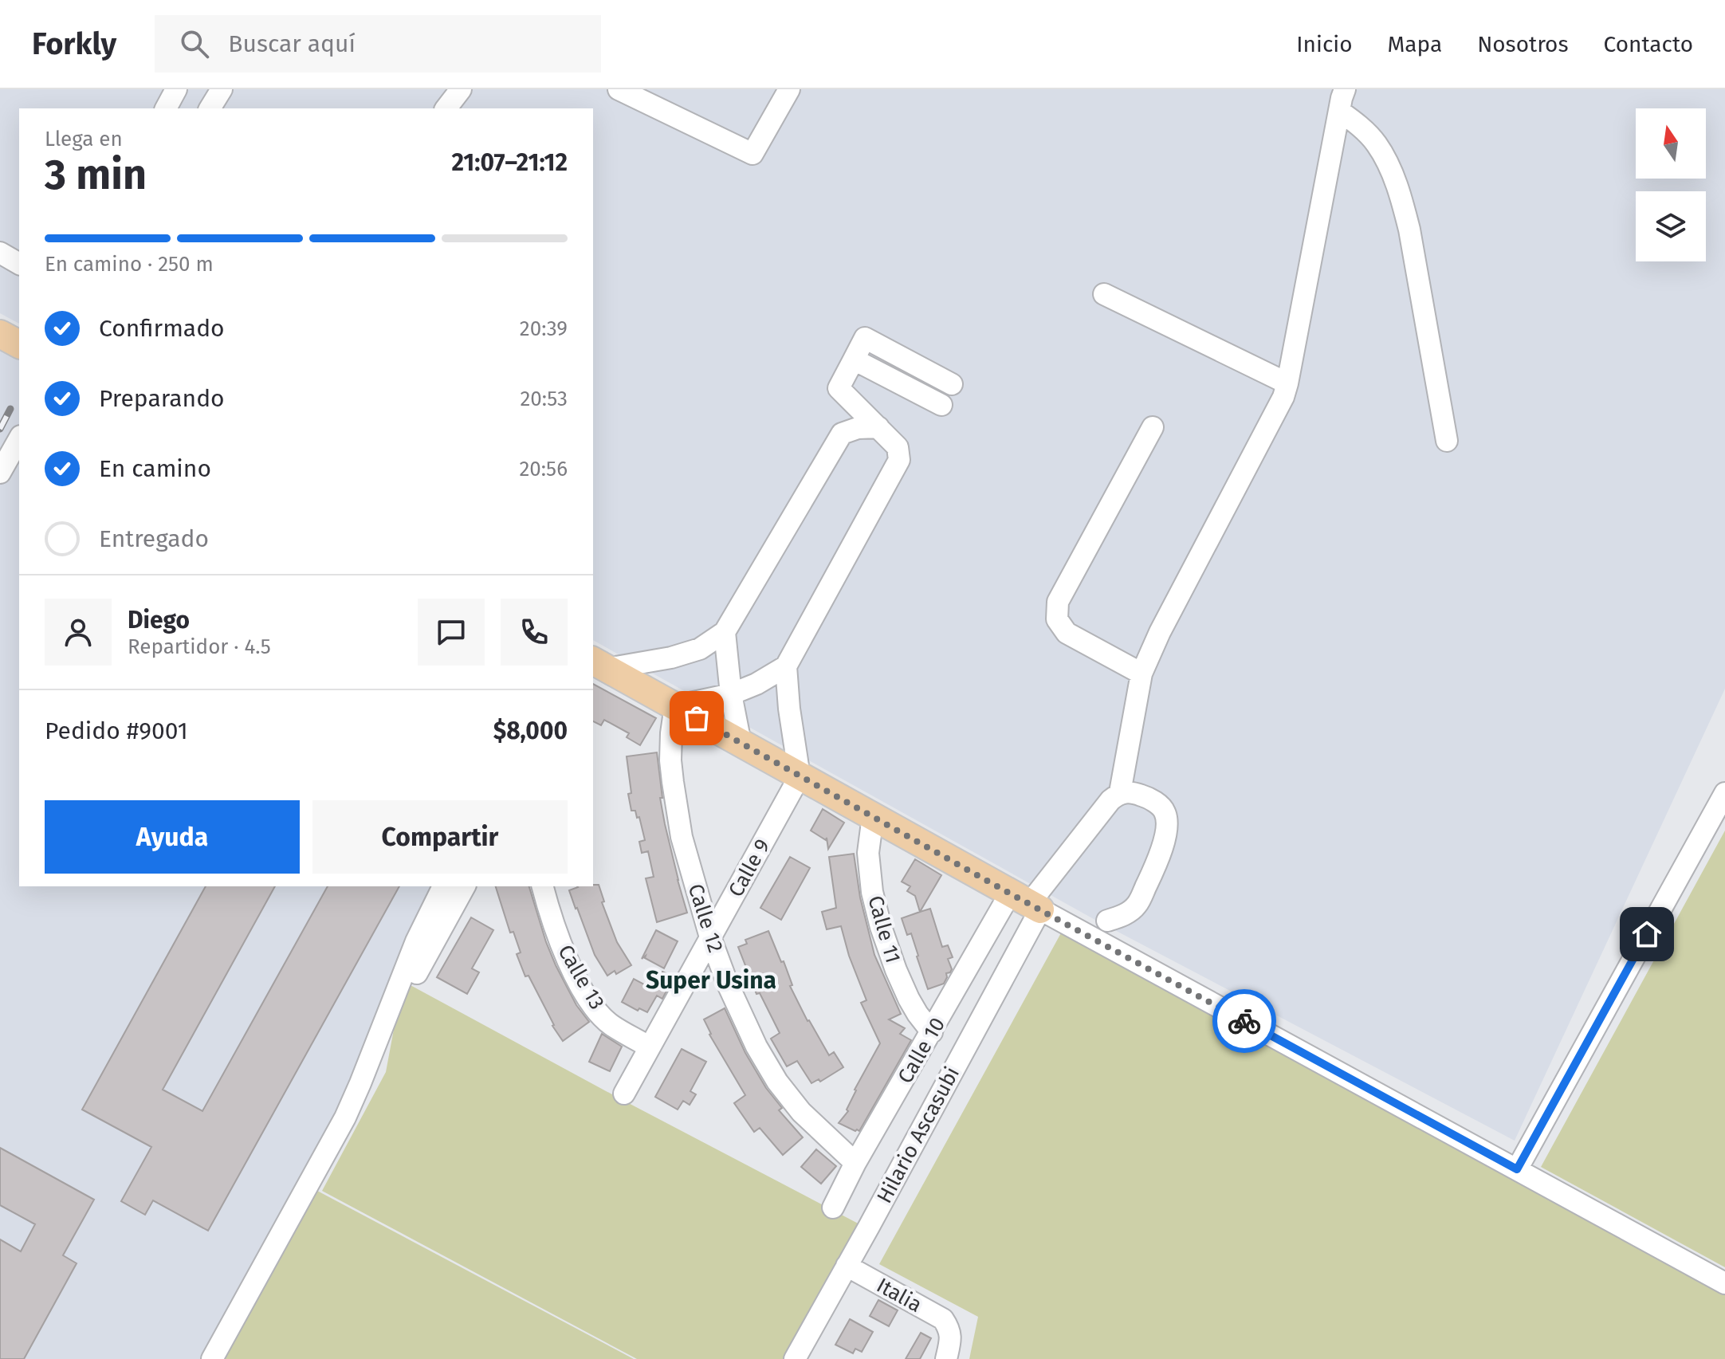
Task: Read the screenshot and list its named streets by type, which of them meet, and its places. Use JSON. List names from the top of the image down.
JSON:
{
  "streets": {
    "street": [
      "Calle 9",
      "Calle 12",
      "Calle 11",
      "Calle 13",
      "Calle 10",
      "Hilario Ascasubi",
      "Italia"
    ]
  },
  "crossings": [
    ["Calle 9", "Calle 12"],
    ["Calle 9", "Calle 13"],
    ["Calle 12", "Calle 10"],
    ["Calle 11", "Calle 10"],
    ["Calle 10", "Hilario Ascasubi"],
    ["Hilario Ascasubi", "Italia"]
  ],
  "districts": ["Super Usina"],
  "north": "top",
  "page": {
    "header": "Forkly",
    "search": "Buscar aquí",
    "nav": [
      "Inicio",
      "Mapa",
      "Nosotros",
      "Contacto"
    ],
    "heading": ["3 min", "Llega en", "21:07–21:12"],
    "panel": [
      "Diego",
      "Repartidor · 4.5",
      "Pedido #9001",
      "$8,000"
    ],
    "bar": "En camino · 250 m",
    "list": [
      ["Confirmado", "20:39"],
      ["Preparando", "20:53"],
      ["En camino", "20:56"],
      "Entregado"
    ],
    "buttons": ["Ayuda", "Compartir"]
  }
}
